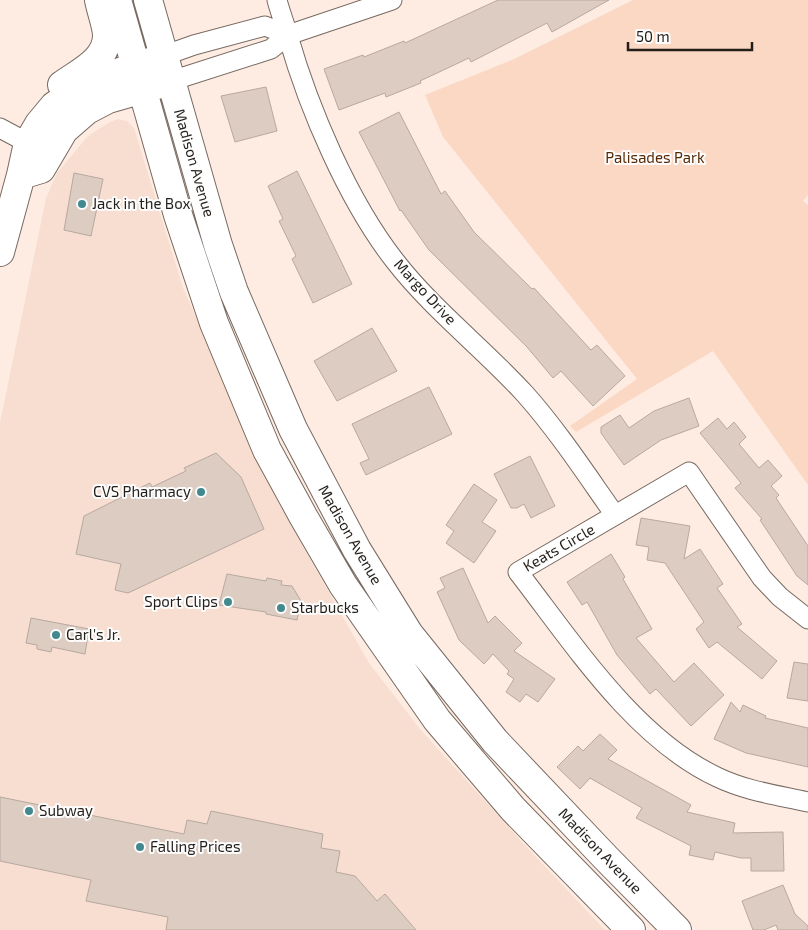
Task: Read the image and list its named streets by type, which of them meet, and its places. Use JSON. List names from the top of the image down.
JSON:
{
  "streets": {
    "main road": ["Madison Avenue"],
    "street": ["Margo Drive", "Keats Circle"]
  },
  "crossings": [
    ["Margo Drive", "Keats Circle"]
  ],
  "parks": ["Palisades Park"],
  "places": [
    "Jack in the Box",
    "CVS Pharmacy",
    "Sport Clips",
    "Starbucks",
    "Carl's Jr.",
    "Subway",
    "Falling Prices"
  ],
  "scale_bar": "50 m"
}
